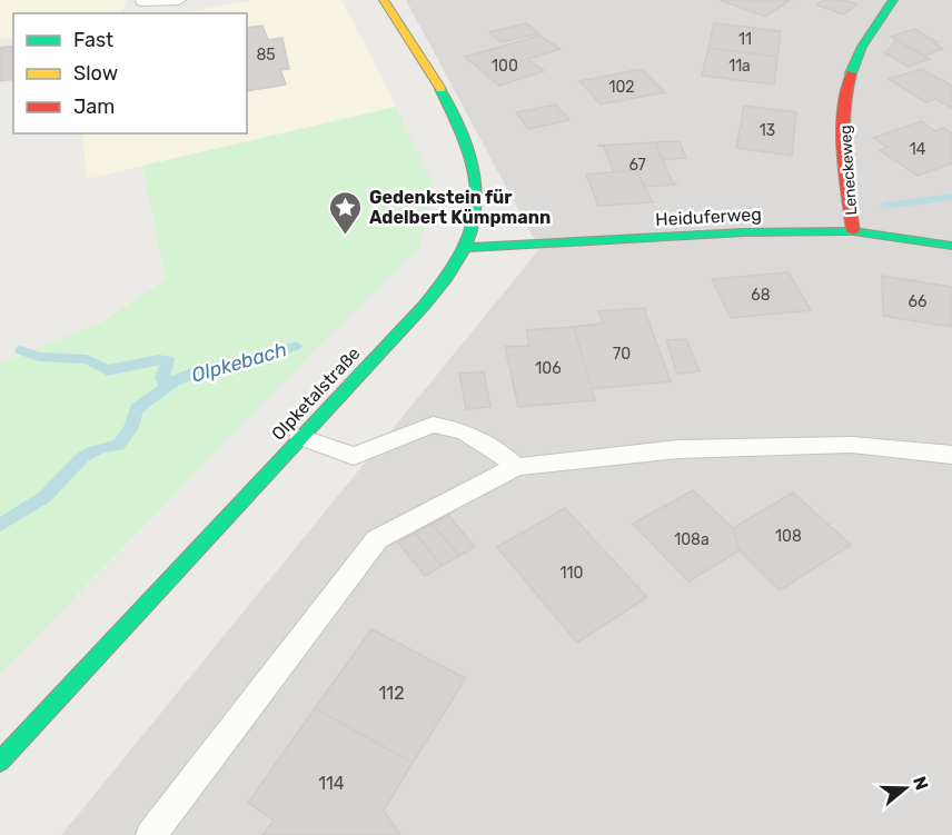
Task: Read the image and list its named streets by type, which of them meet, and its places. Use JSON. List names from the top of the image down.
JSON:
{
  "streets": {
    "street": ["Leneckeweg", "Heiduferweg", "Olpketalstraße"]
  },
  "crossings": [
    ["Leneckeweg", "Heiduferweg"],
    ["Heiduferweg", "Olpketalstraße"]
  ],
  "water": ["Olpkebach"],
  "places": {
    "place": ["Gedenkstein für Adelbert Kümpmann"]
  },
  "house_numbers": [
    "11",
    "85",
    "100",
    "11a",
    "102",
    "13",
    "14",
    "67",
    "68",
    "66",
    "70",
    "106",
    "108",
    "108a",
    "110",
    "112",
    "114"
  ],
  "legend": ["Fast", "Slow", "Jam"],
  "north": "right"
}
